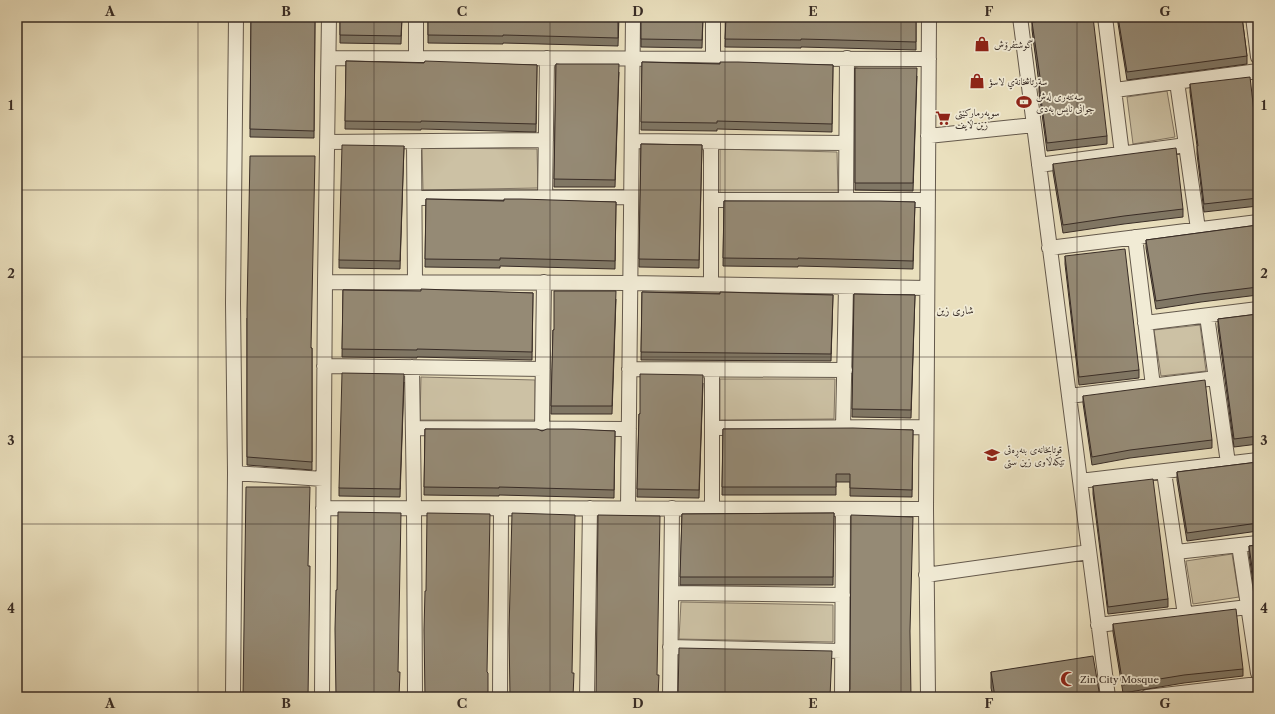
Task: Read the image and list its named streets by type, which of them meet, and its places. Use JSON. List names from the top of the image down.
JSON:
{
  "districts": ["شاری زین"],
  "places": {
    "shop": ["گوشتفرۆش", "سةرتاشخانةي لاسؤ"],
    "sports": ["سەنتەری لەش جوانی نایس بەدی"],
    "supermarket": ["سوپەرماركێتی زین ڵایف"],
    "school or university": ["قوتابخانەی بنەڕەتی تێکەڵاوی زین ستی"],
    "mosque": ["Zin City Mosque"]
  },
  "grid": {
    "columns": [
      "A",
      "B",
      "C",
      "D",
      "E",
      "F",
      "G"
    ],
    "rows": [
      "1",
      "2",
      "3",
      "4"
    ]
  }
}
